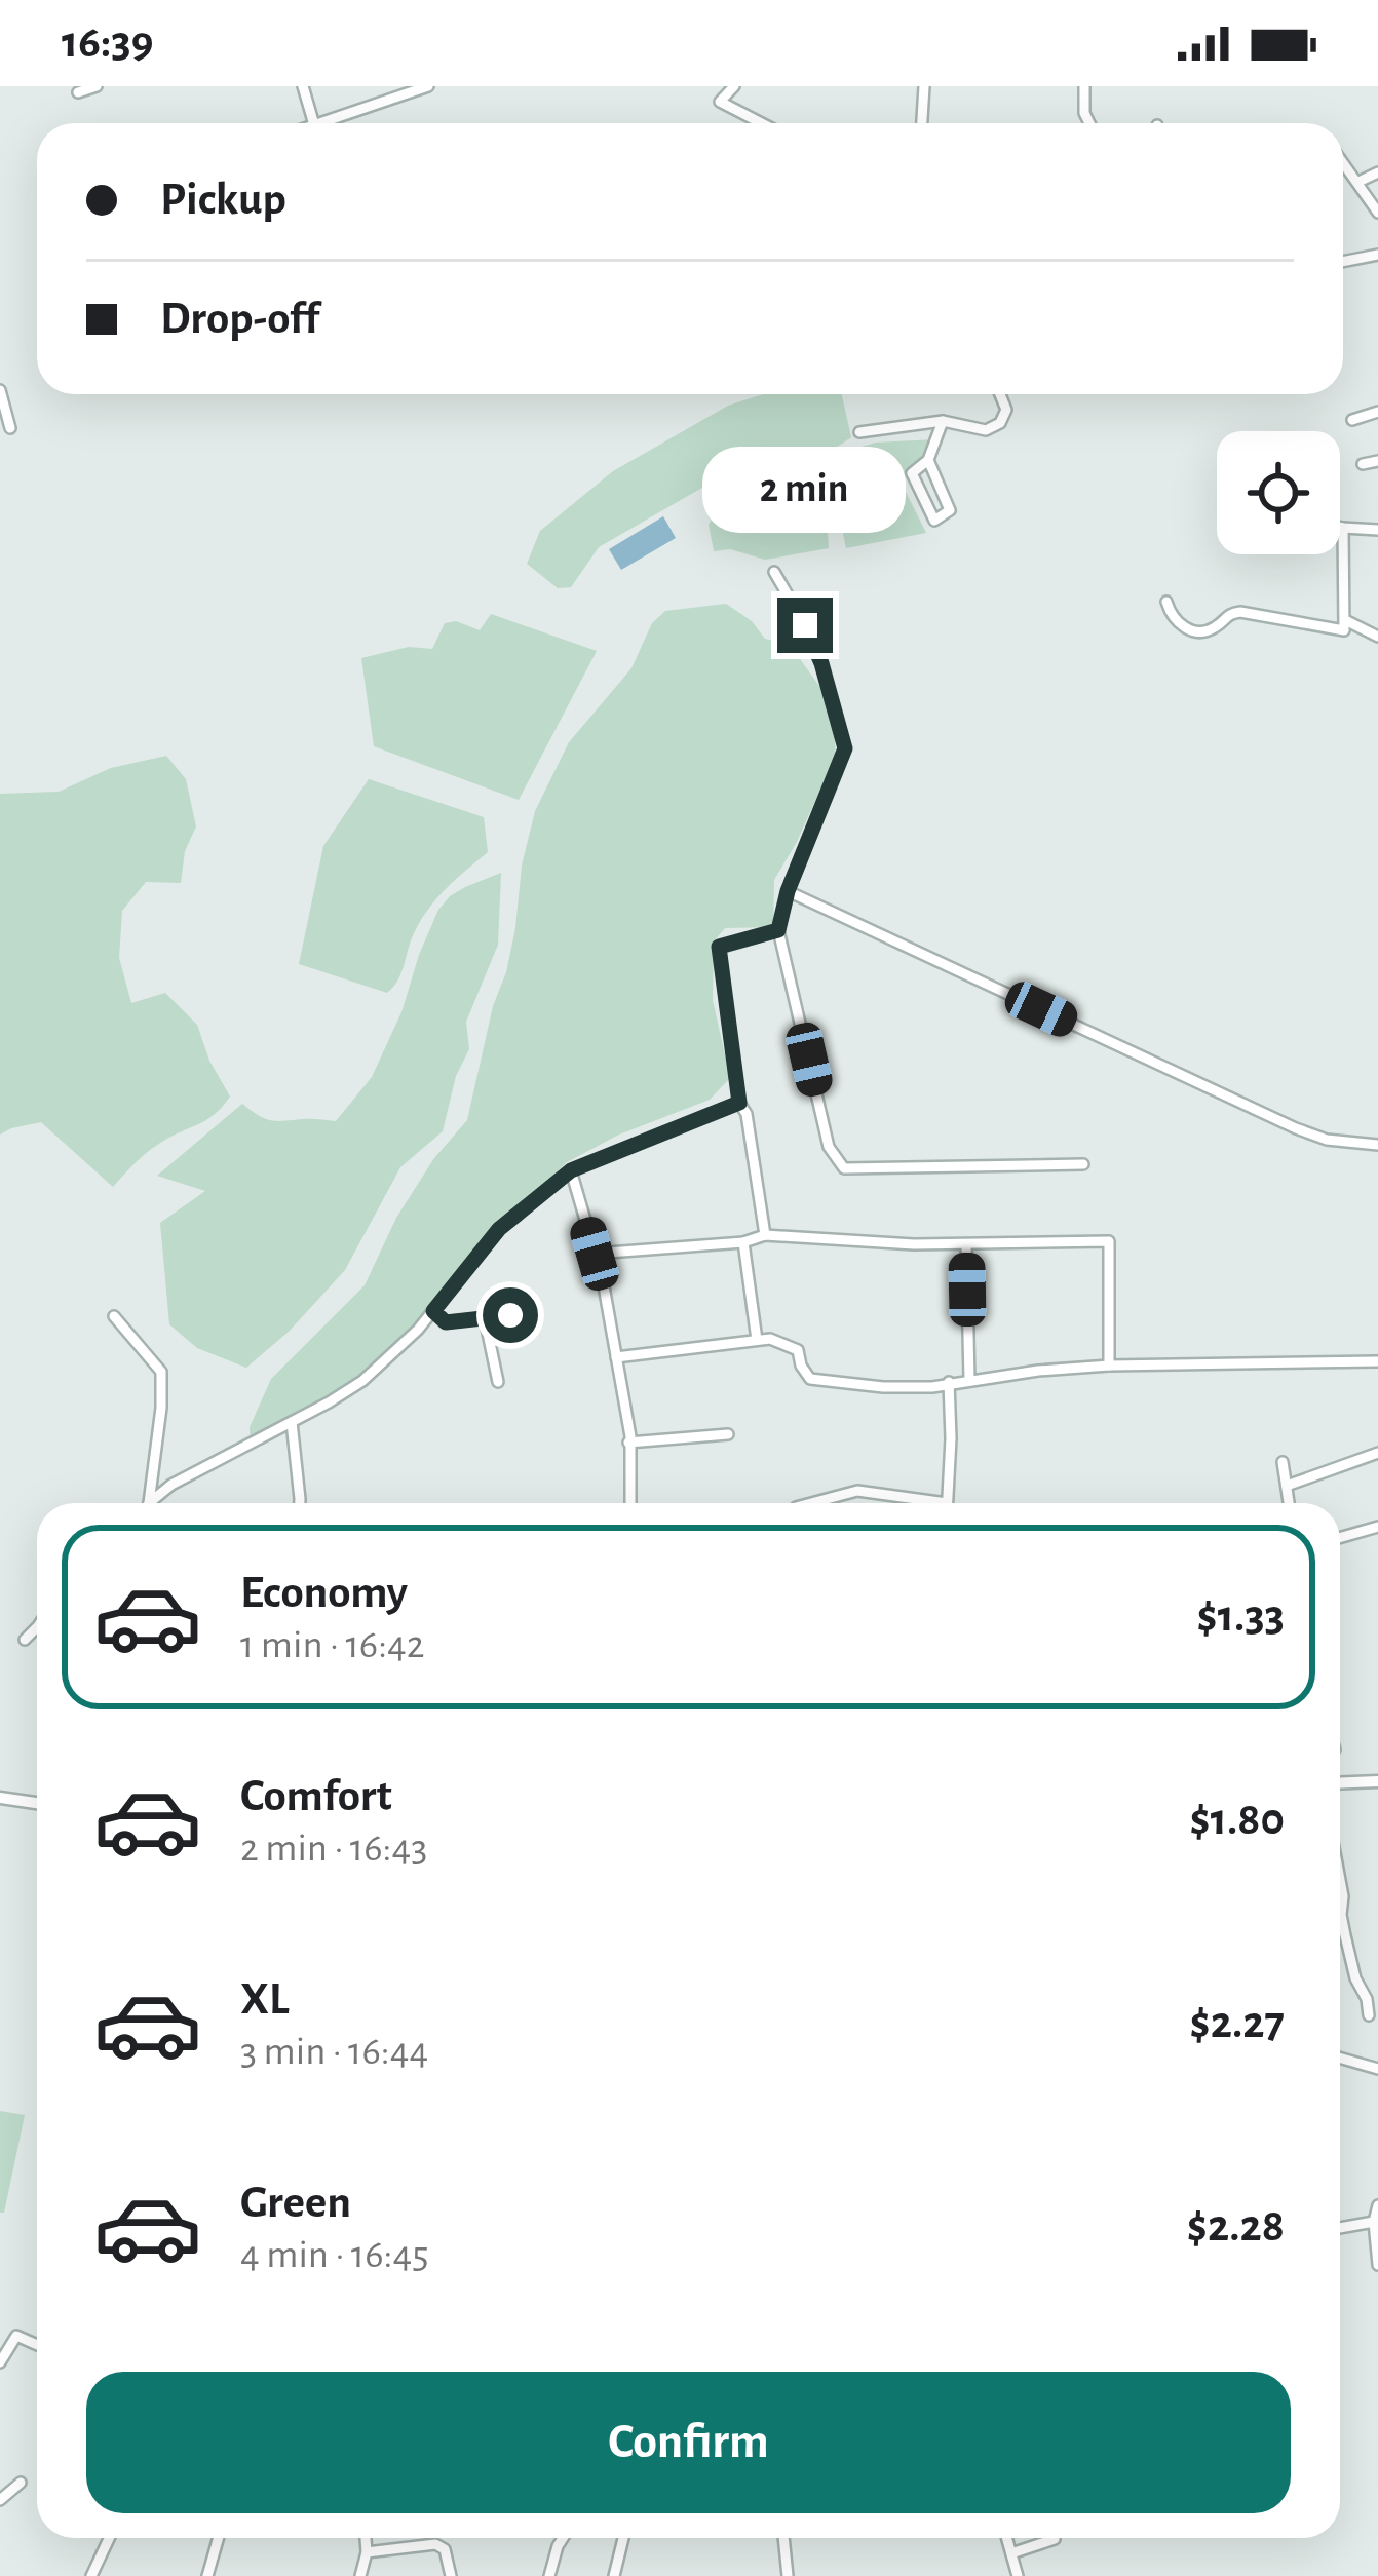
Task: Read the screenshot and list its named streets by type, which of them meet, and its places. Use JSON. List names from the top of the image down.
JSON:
{
  "page": {
    "status": "16:39",
    "banner": ["Pickup", "Drop-off"],
    "bubble": "2 min",
    "list": [
      {
        "name": "Economy",
        "note": "1 min · 16:42",
        "value": "$1.33"
      },
      {
        "name": "Comfort",
        "note": "2 min · 16:43",
        "value": "$1.80"
      },
      {
        "name": "XL",
        "note": "3 min · 16:44",
        "value": "$2.27"
      },
      {
        "name": "Green",
        "note": "4 min · 16:45",
        "value": "$2.28"
      }
    ],
    "buttons": "Confirm"
  }
}
